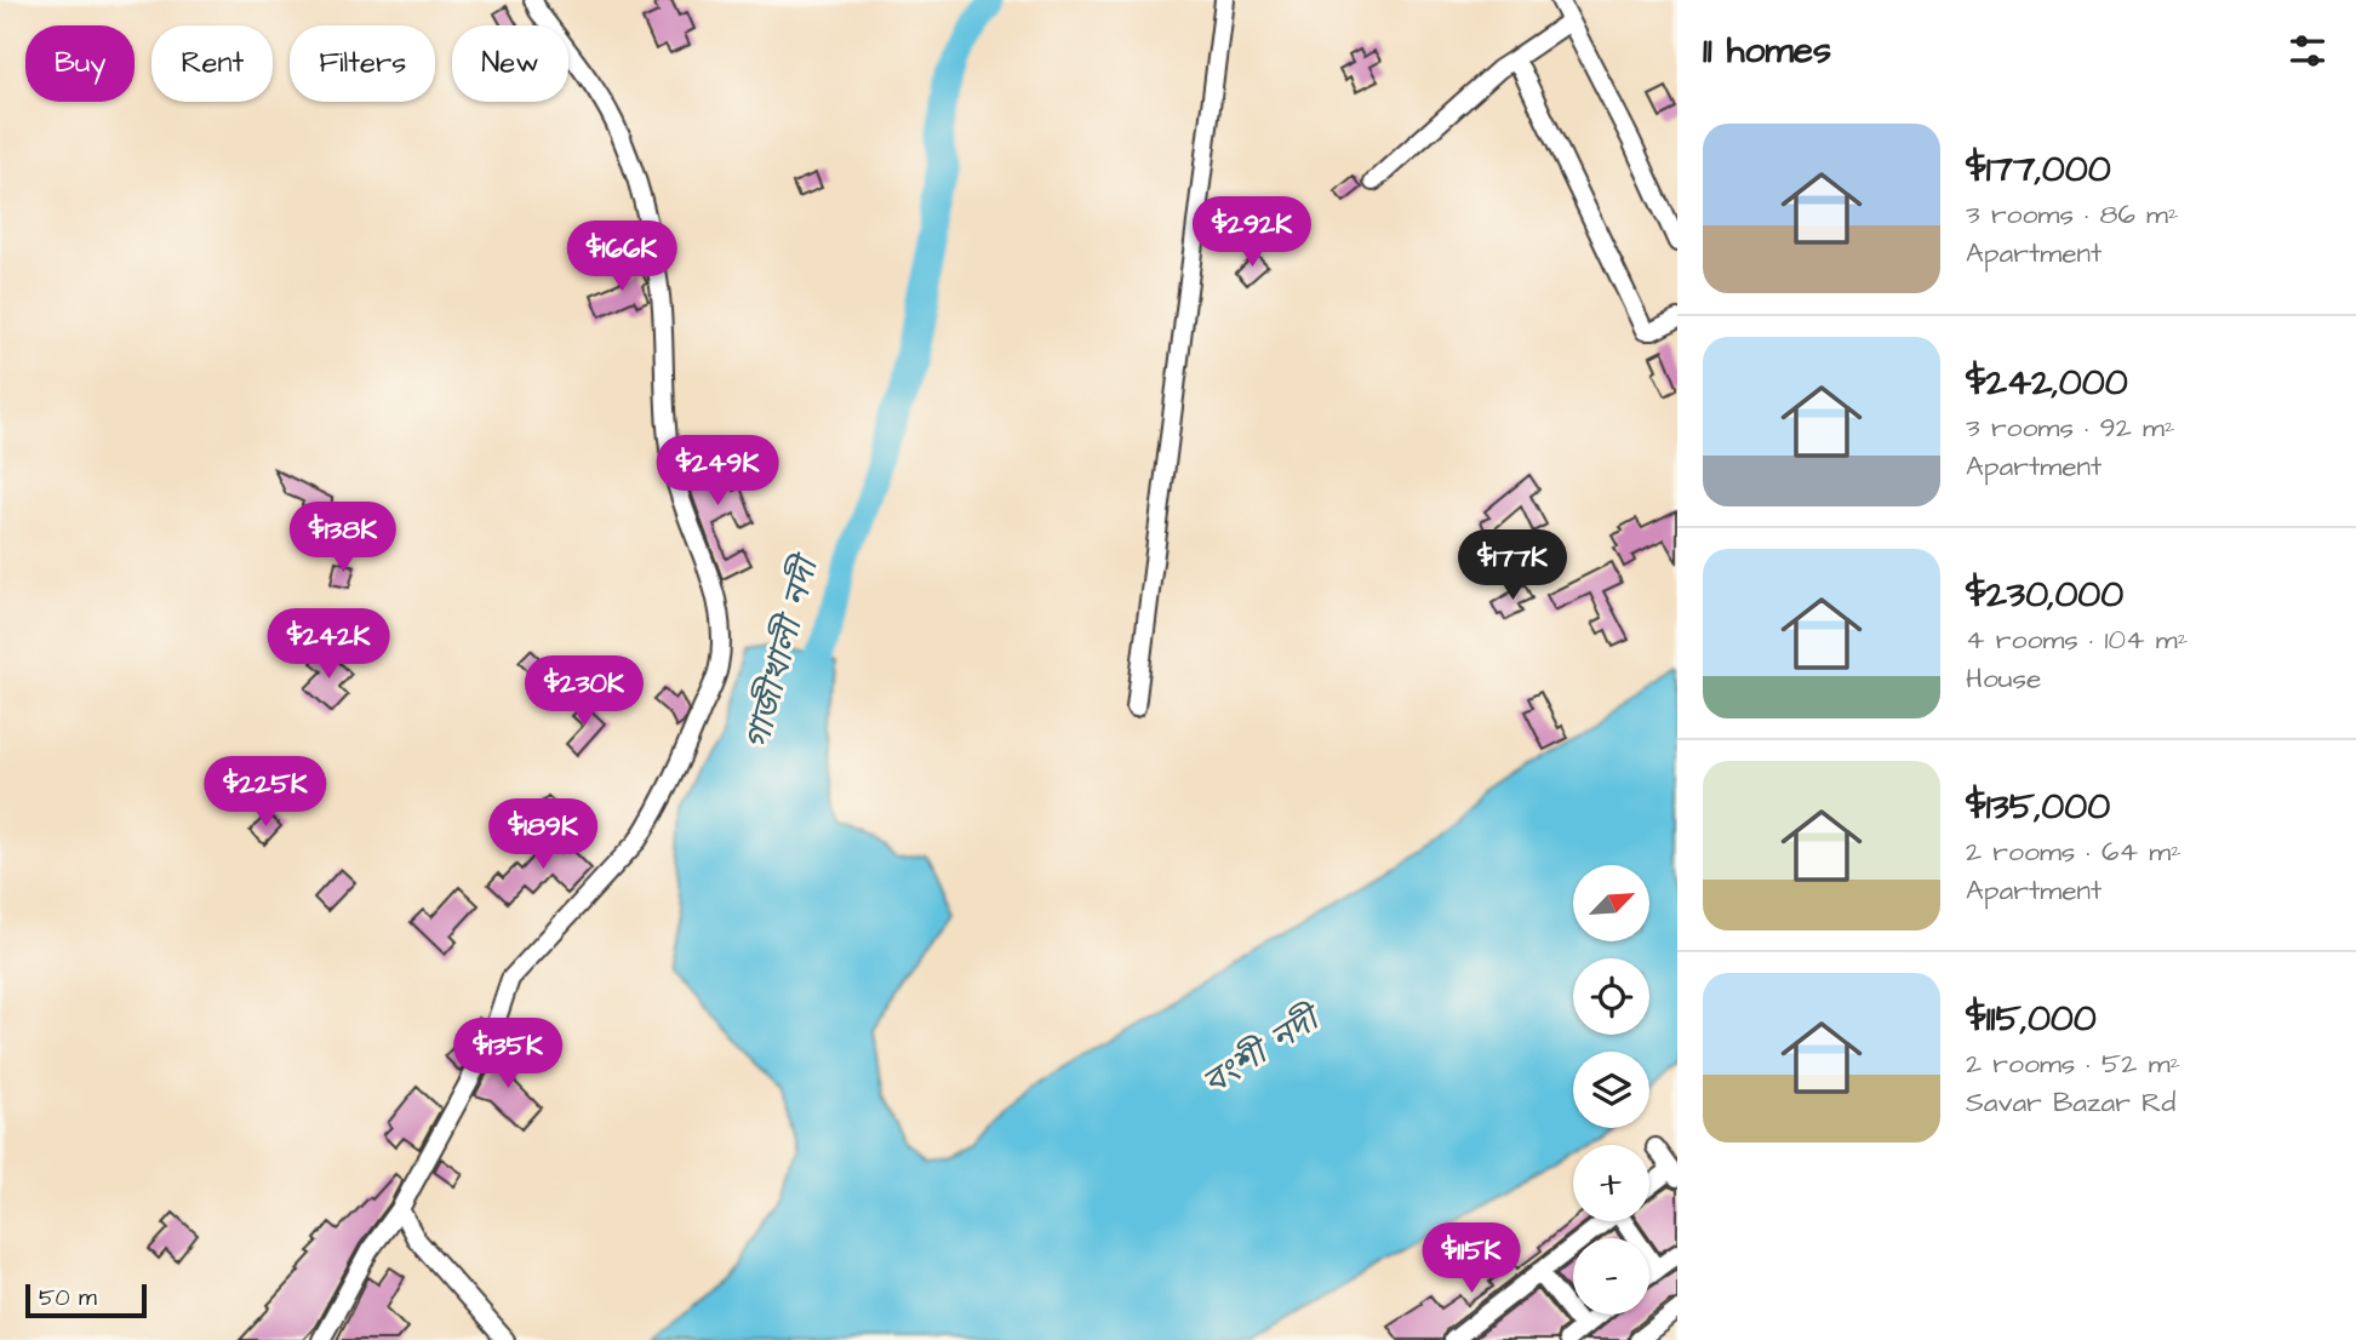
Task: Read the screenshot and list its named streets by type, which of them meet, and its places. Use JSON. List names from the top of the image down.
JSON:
{
  "water": ["গাজীখালী নদী", "বংশী নদী"],
  "scale_bar": "50 m",
  "north": "top right",
  "page": {
    "heading": "11 homes",
    "chip": [
      "Buy",
      "Rent",
      "Filters",
      "New"
    ],
    "list": [
      {
        "name": "$177,000",
        "note": "3 rooms · 86 m² · Apartment"
      },
      {
        "name": "$242,000",
        "note": "3 rooms · 92 m² · Apartment"
      },
      {
        "name": "$230,000",
        "note": "4 rooms · 104 m² · House"
      },
      {
        "name": "$135,000",
        "note": "2 rooms · 64 m² · Apartment"
      },
      {
        "name": "$115,000",
        "note": "2 rooms · 52 m² · Savar Bazar Rd"
      }
    ],
    "price": [
      "$292K",
      "$166K",
      "$249K",
      "$138K",
      "$177K",
      "$242K",
      "$230K",
      "$225K",
      "$189K",
      "$135K",
      "$115K"
    ],
    "map_buttons": ["+", "−"],
    "scale": "50 m"
  }
}
